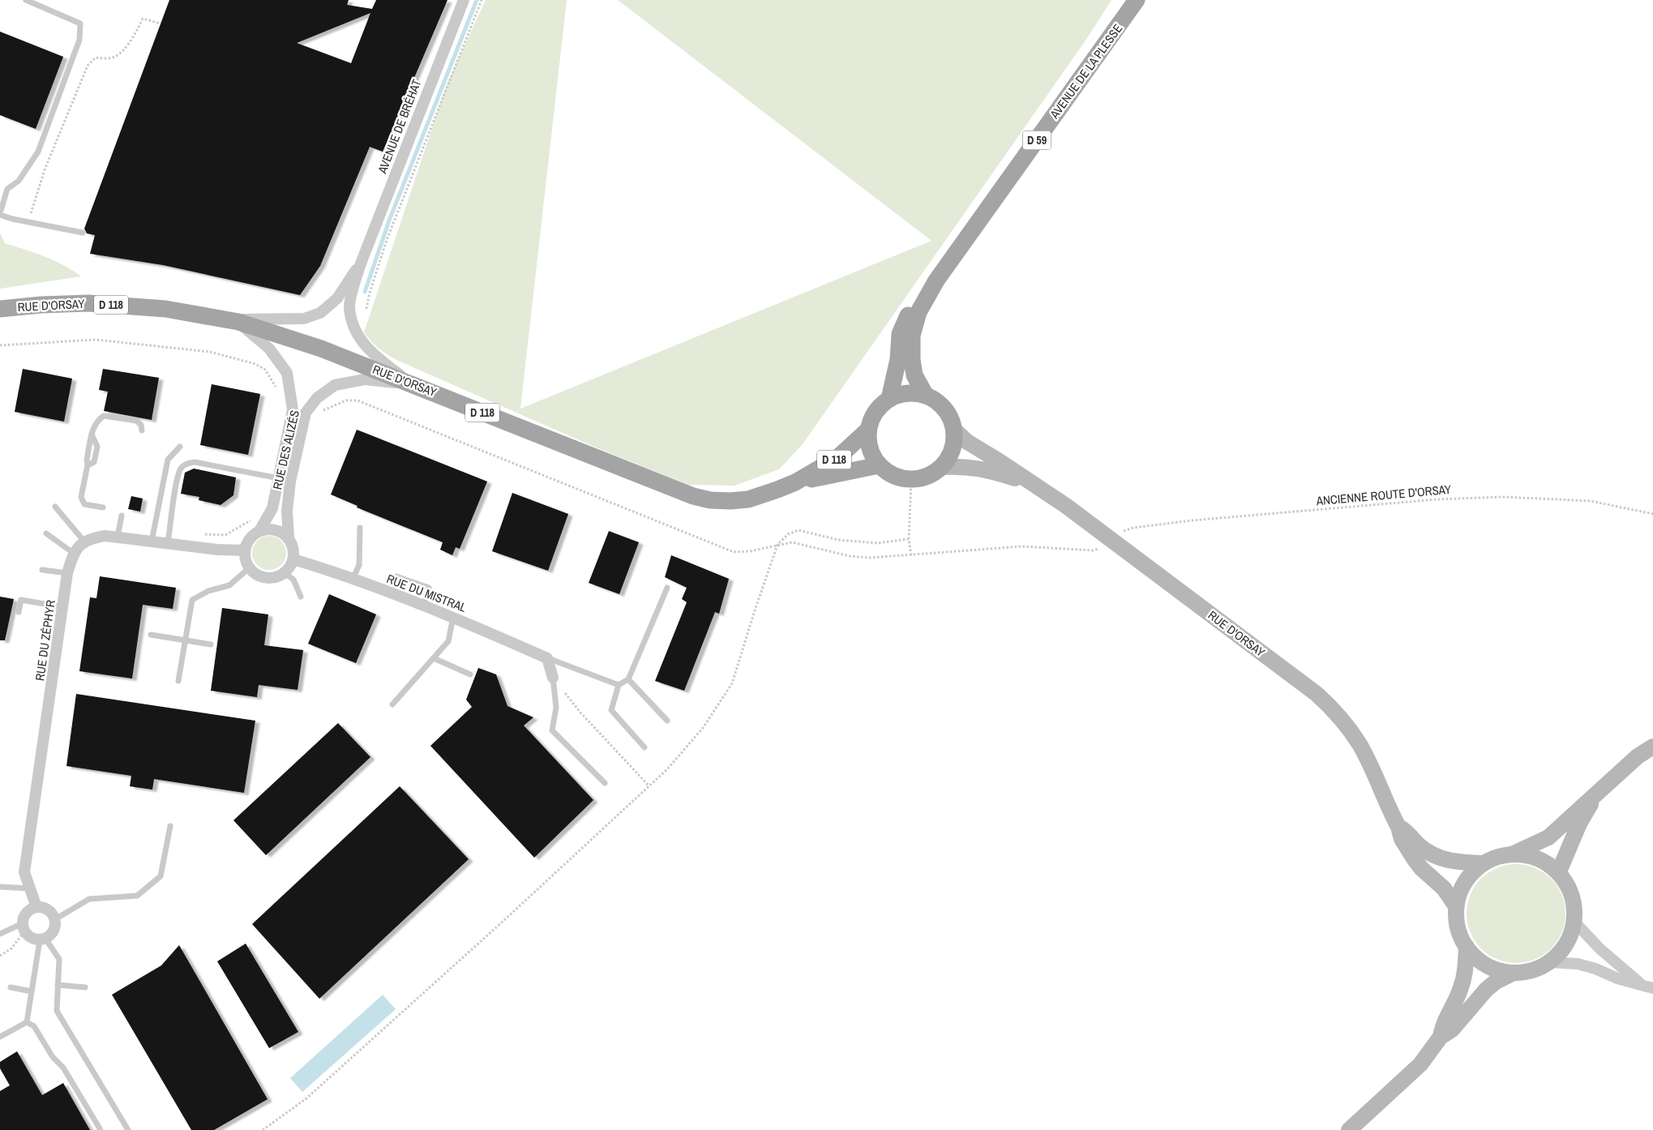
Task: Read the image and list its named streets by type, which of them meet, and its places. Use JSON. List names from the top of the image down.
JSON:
{
  "streets": {
    "main road": [
      "AVENUE DE LA PLESSE",
      "D 59",
      "D 118",
      "RUE D'ORSAY"
    ],
    "street": [
      "AVENUE DE BRÉHAT",
      "RUE DES ALIZÉS",
      "RUE DU MISTRAL",
      "RUE DU ZÉPHYR"
    ],
    "path": ["ANCIENNE ROUTE D'ORSAY"]
  },
  "crossings": [
    ["AVENUE DE LA PLESSE", "RUE D'ORSAY"],
    ["AVENUE DE BRÉHAT", "RUE D'ORSAY"],
    ["AVENUE DE BRÉHAT", "RUE DES ALIZÉS"],
    ["RUE D'ORSAY", "RUE DES ALIZÉS"],
    ["RUE DES ALIZÉS", "RUE DU MISTRAL"],
    ["RUE DES ALIZÉS", "RUE DU ZÉPHYR"],
    ["RUE DU MISTRAL", "RUE DU ZÉPHYR"]
  ]
}
